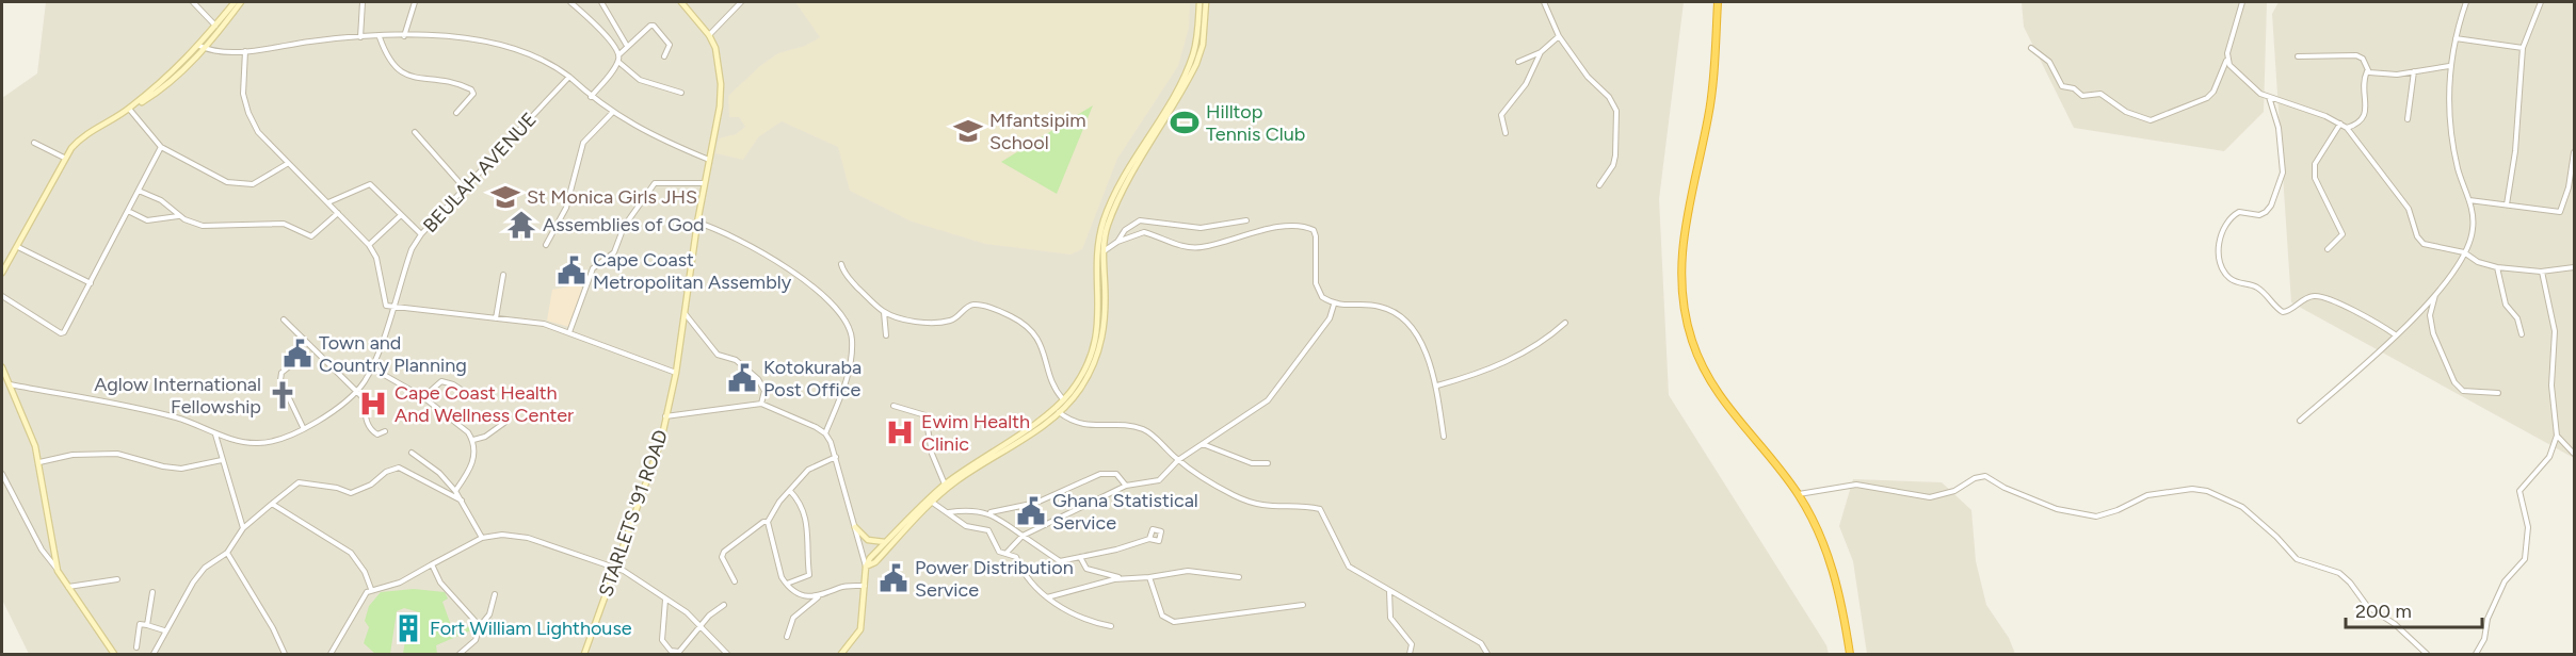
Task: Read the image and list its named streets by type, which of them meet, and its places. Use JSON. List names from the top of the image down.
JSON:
{
  "streets": {
    "street": ["BEULAH AVENUE", "STARLETS '91 ROAD"]
  },
  "places": {
    "sports": ["Hilltop Tennis Club"],
    "school or university": ["Mfantsipim School", "St Monica Girls JHS"],
    "temple": ["Assemblies of God"],
    "public building": [
      "Cape Coast Metropolitan Assembly",
      "Town and Country Planning",
      "Kotokuraba Post Office",
      "Ghana Statistical Service",
      "Power Distribution Service"
    ],
    "church": ["Aglow International Fellowship"],
    "hospital": ["Cape Coast Health And Wellness Center", "Ewim Health Clinic"],
    "building": ["Fort William Lighthouse"]
  },
  "scale_bar": "200 m"
}
